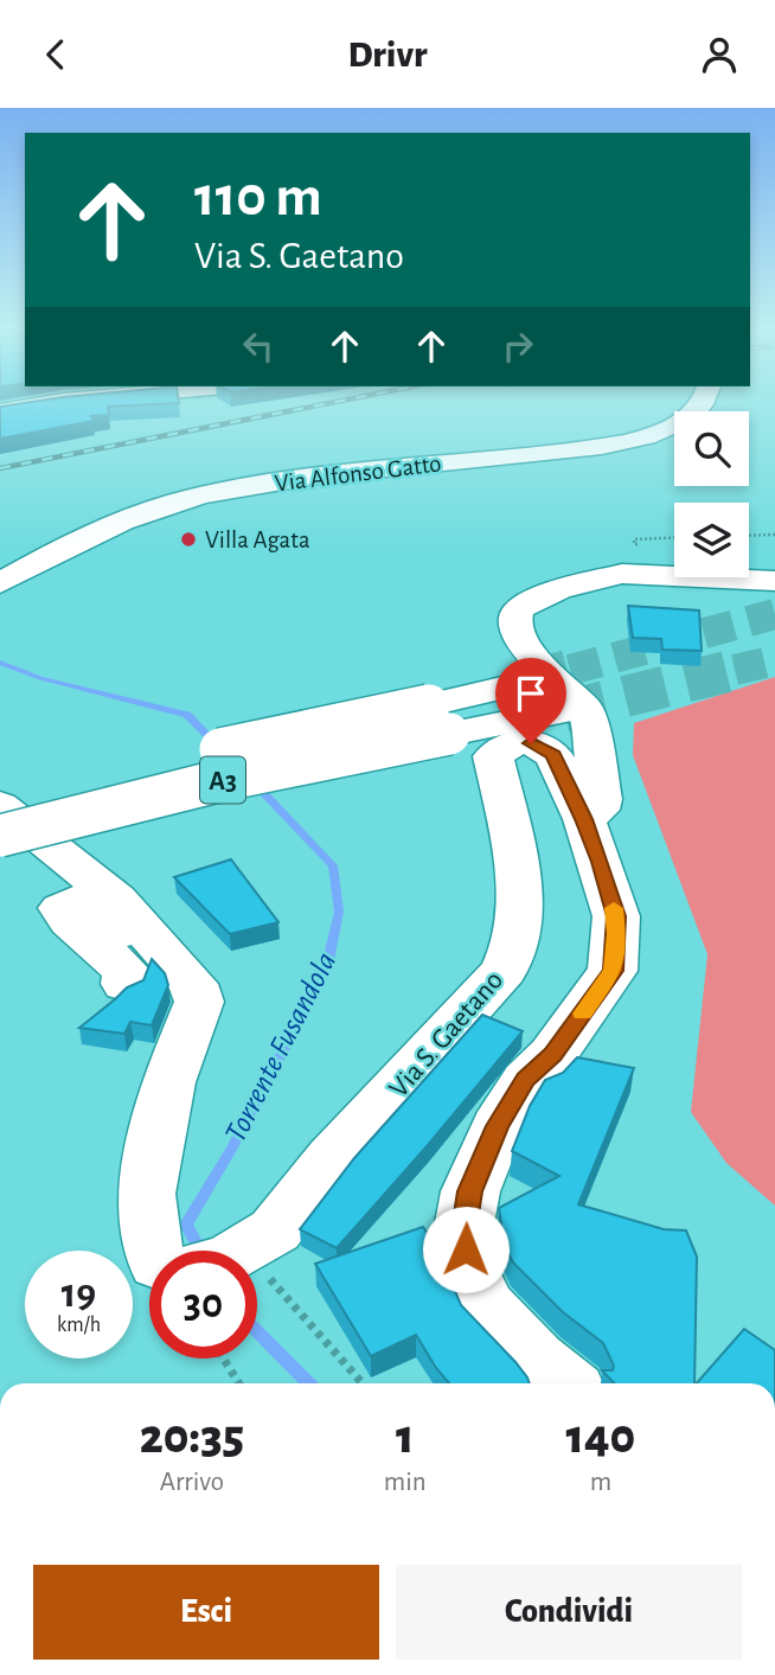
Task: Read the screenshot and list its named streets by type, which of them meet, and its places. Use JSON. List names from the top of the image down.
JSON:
{
  "streets": {
    "main road": ["Via Alfonso Gatto", "A3", "Via S. Gaetano"]
  },
  "water": ["Torrente Fusandola"],
  "places": ["Villa Agata"],
  "page": {
    "header": "Drivr",
    "turn": ["110 m", "Via S. Gaetano"],
    "speed": "19 km/h",
    "limit": "30",
    "eta": [
      "20:35",
      "Arrivo",
      "1",
      "min",
      "140",
      "m"
    ],
    "buttons": ["Esci", "Condividi"]
  }
}
